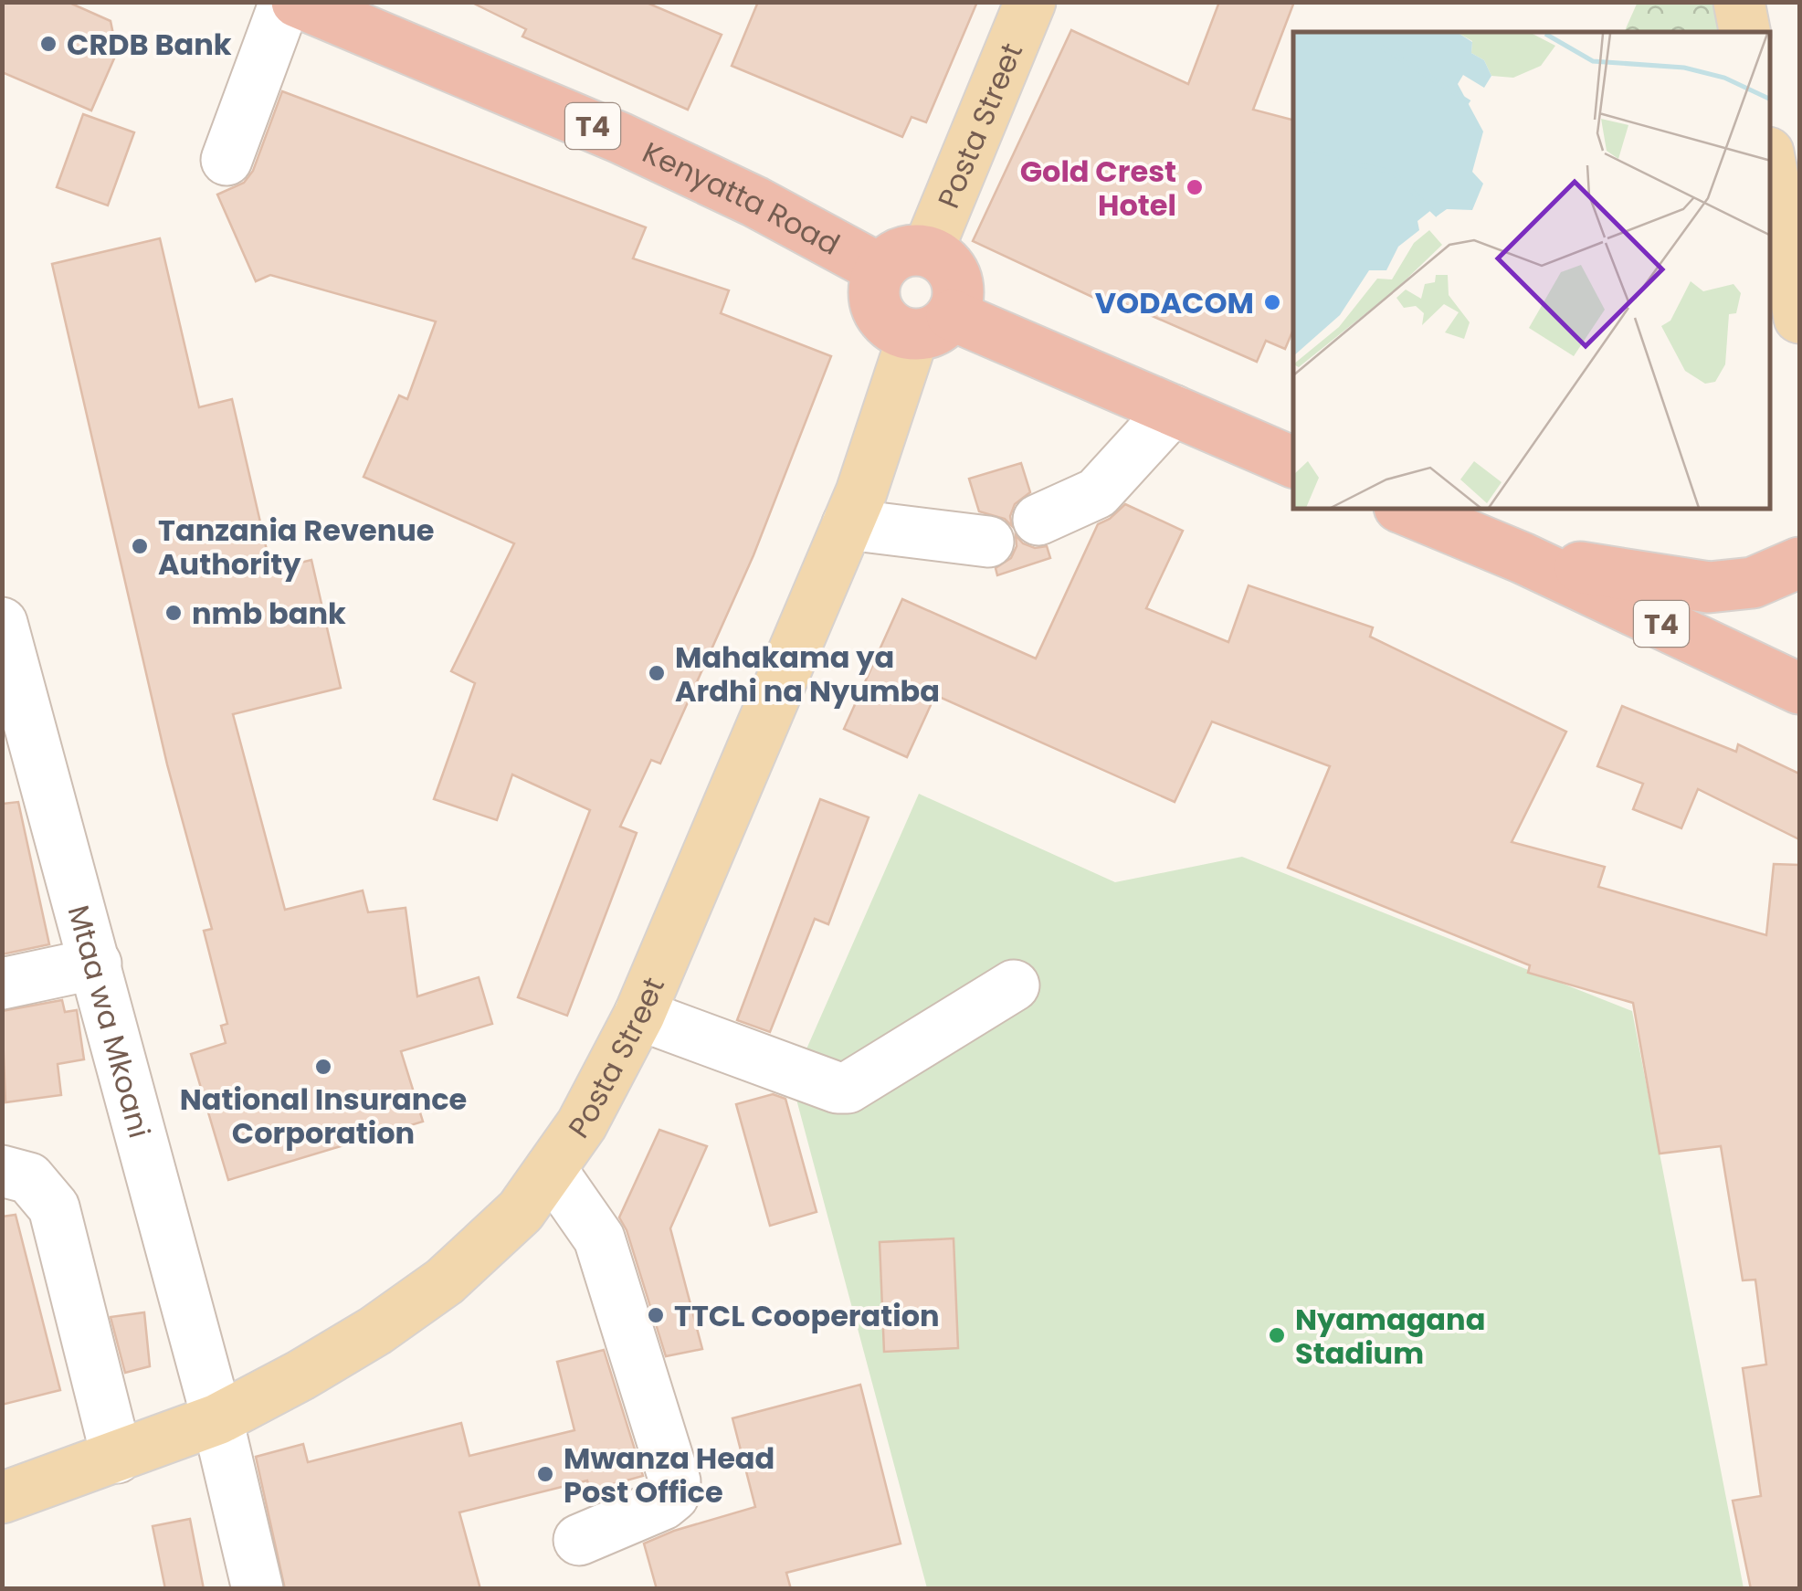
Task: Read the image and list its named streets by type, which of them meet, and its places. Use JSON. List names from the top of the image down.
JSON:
{
  "streets": {
    "highway": ["T4", "Kenyatta Road"],
    "main road": ["Posta Street"],
    "street": ["Mtaa wa Mkoani"]
  },
  "crossings": [
    ["Posta Street", "Kenyatta Road"],
    ["Posta Street", "Mtaa wa Mkoani"]
  ],
  "places": [
    "CRDB Bank",
    "Gold Crest Hotel",
    "VODACOM",
    "Tanzania Revenue Authority",
    "nmb bank",
    "Mahakama ya Ardhi na Nyumba",
    "National Insurance Corporation",
    "TTCL Cooperation",
    "Nyamagana Stadium",
    "Mwanza Head Post Office"
  ]
}
